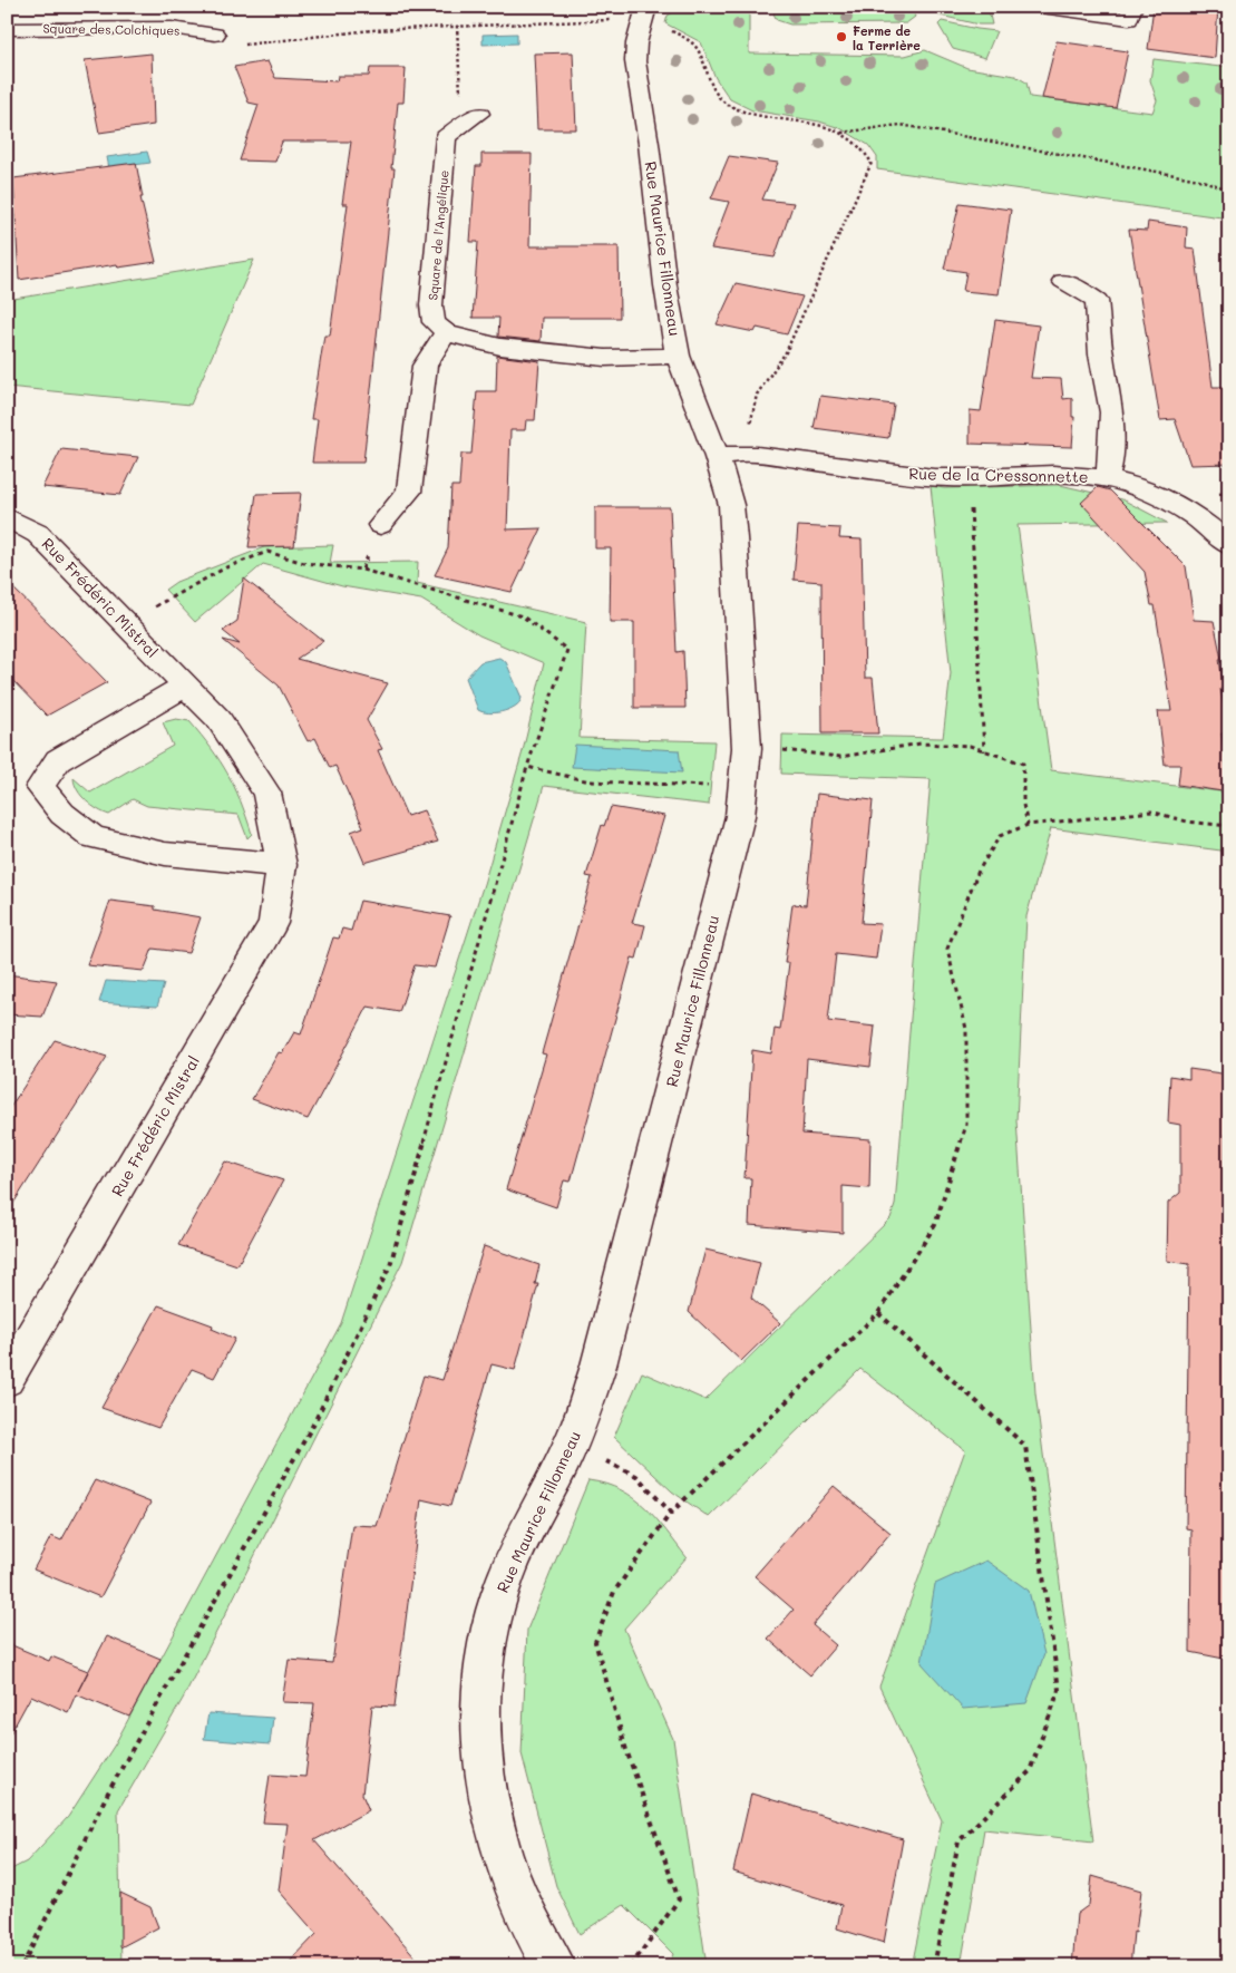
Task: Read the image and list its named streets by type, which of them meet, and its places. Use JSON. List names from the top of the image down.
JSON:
{
  "streets": {
    "street": [
      "Square des Colchiques",
      "Square de l'Angélique",
      "Rue Maurice Fillonneau",
      "Rue de la Cressonnette",
      "Rue Frédéric Mistral"
    ]
  },
  "crossings": [
    ["Rue Maurice Fillonneau", "Rue de la Cressonnette"]
  ],
  "places": ["Ferme de la Terrière"]
}
